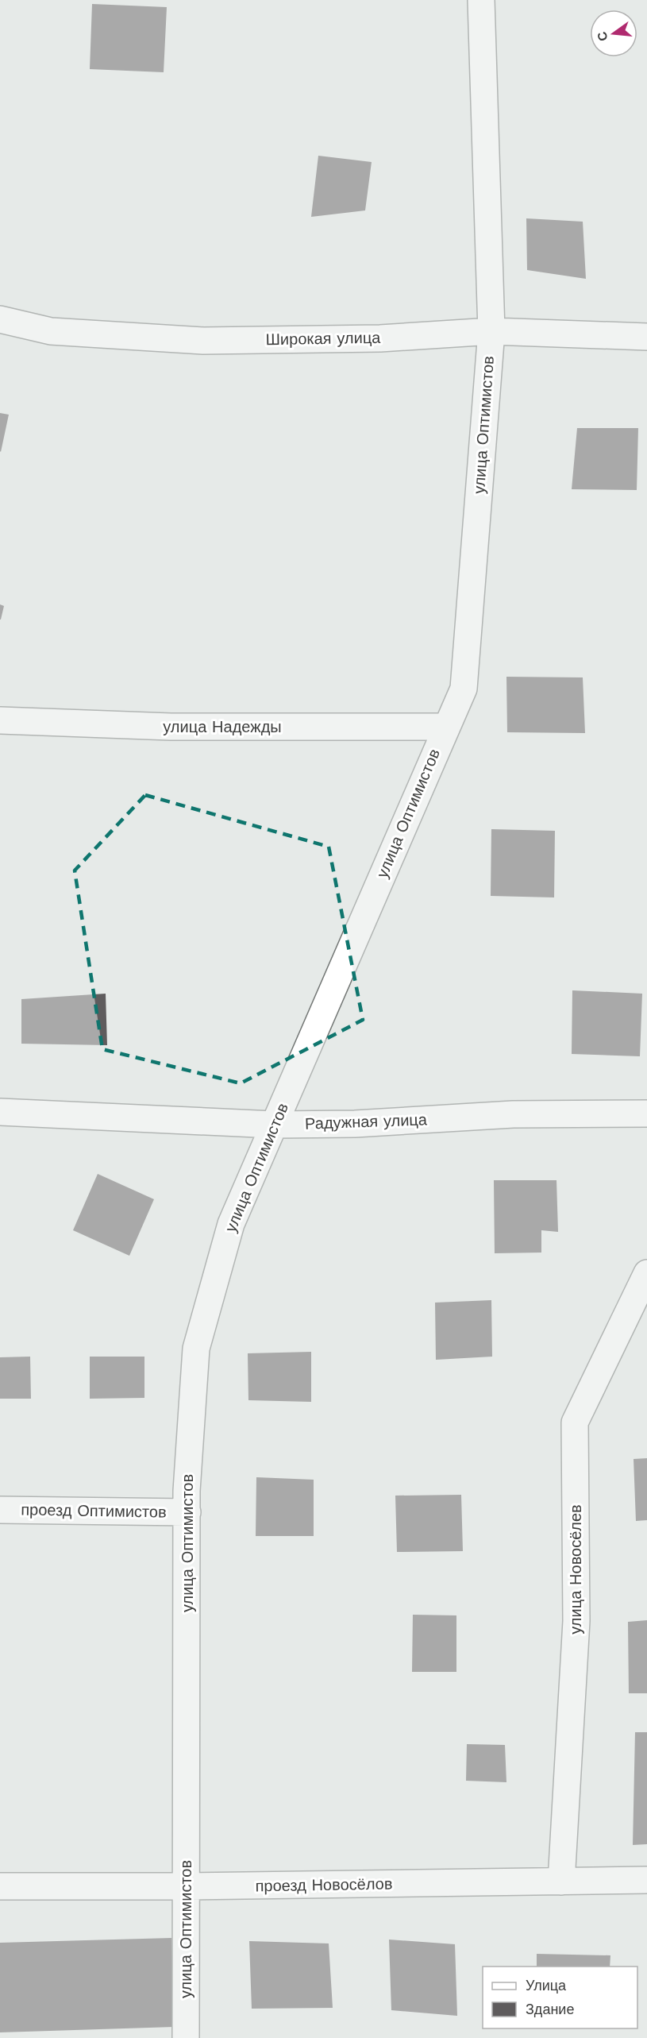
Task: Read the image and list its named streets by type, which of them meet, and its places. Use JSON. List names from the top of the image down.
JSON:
{
  "streets": {
    "street": [
      "Широкая улица",
      "улица Оптимистов",
      "улица Надежды",
      "Радужная улица",
      "проезд Оптимистов",
      "улица Новосёлев",
      "проезд Новосёлов"
    ]
  },
  "crossings": [
    ["Широкая улица", "улица Оптимистов"],
    ["улица Оптимистов", "улица Надежды"],
    ["улица Оптимистов", "Радужная улица"],
    ["улица Оптимистов", "проезд Оптимистов"],
    ["улица Оптимистов", "проезд Новосёлов"],
    ["улица Новосёлев", "проезд Новосёлов"]
  ],
  "legend": ["Улица", "Здание"],
  "north": "left"
}
